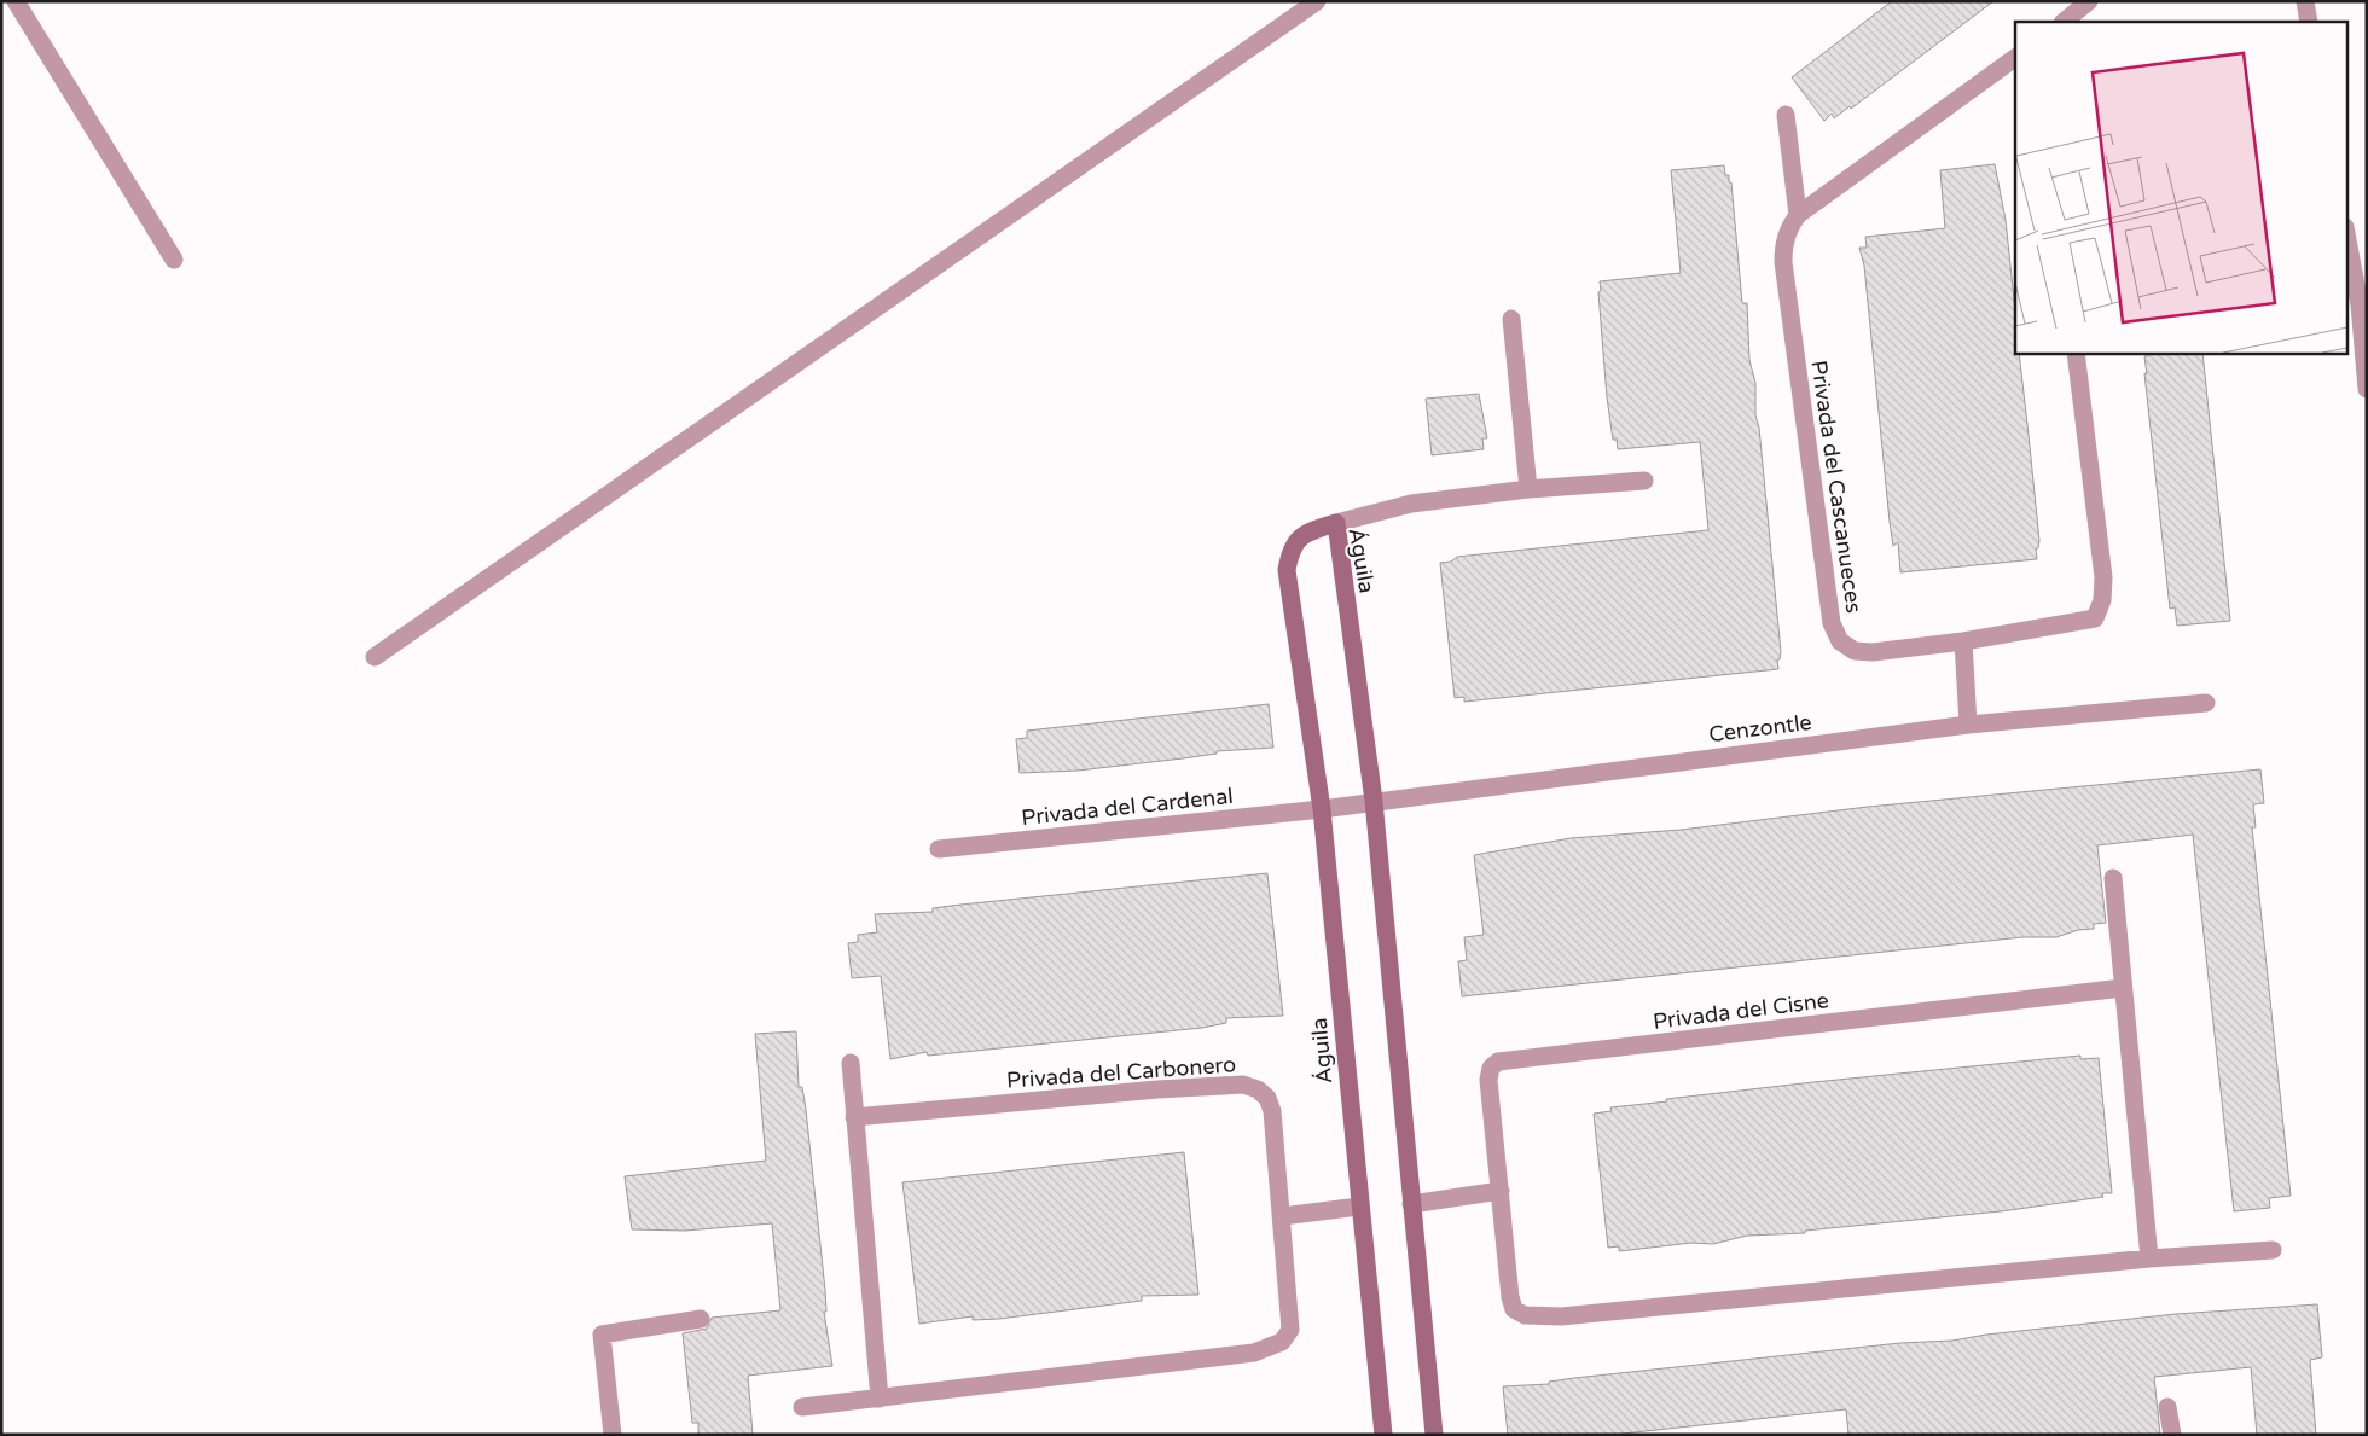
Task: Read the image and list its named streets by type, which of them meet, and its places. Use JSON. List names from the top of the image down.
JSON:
{
  "streets": {
    "street": [
      "Privada del Cascanueces",
      "Águila",
      "Cenzontle",
      "Privada del Cardenal",
      "Privada del Cisne",
      "Privada del Carbonero"
    ]
  },
  "crossings": [
    ["Águila", "Cenzontle"],
    ["Águila", "Privada del Cardenal"],
    ["Cenzontle", "Privada del Cardenal"]
  ]
}
